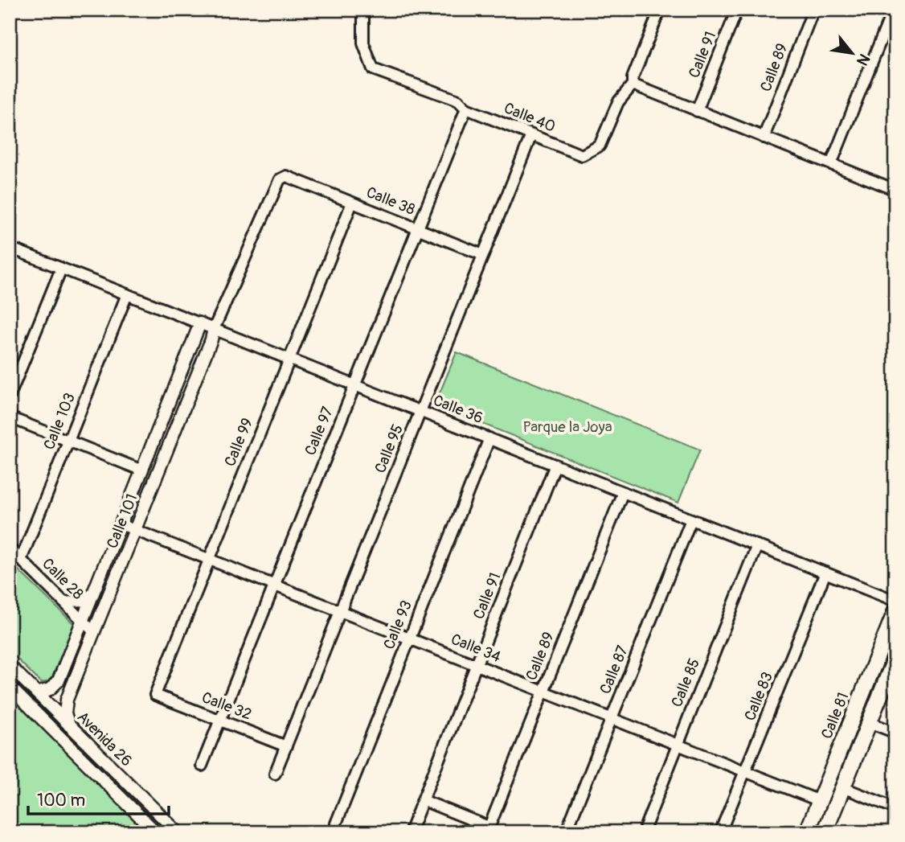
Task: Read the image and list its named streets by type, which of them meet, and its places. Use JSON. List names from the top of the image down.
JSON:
{
  "streets": {
    "main road": ["Calle 81"],
    "street": [
      "Calle 91",
      "Calle 89",
      "Calle 40",
      "Calle 38",
      "Calle 36",
      "Calle 103",
      "Calle 97",
      "Calle 99",
      "Calle 95",
      "Calle 101",
      "Calle 28",
      "Calle 93",
      "Calle 34",
      "Calle 87",
      "Calle 85",
      "Calle 83",
      "Calle 32",
      "Avenida 26"
    ]
  },
  "crossings": [
    ["Calle 91", "Calle 36"],
    ["Calle 91", "Calle 34"],
    ["Calle 89", "Calle 36"],
    ["Calle 89", "Calle 34"],
    ["Calle 40", "Calle 97"],
    ["Calle 40", "Calle 95"],
    ["Calle 38", "Calle 36"],
    ["Calle 38", "Calle 97"],
    ["Calle 38", "Calle 99"],
    ["Calle 38", "Calle 95"],
    ["Calle 38", "Calle 101"],
    ["Calle 36", "Calle 103"],
    ["Calle 36", "Calle 97"],
    ["Calle 36", "Calle 99"],
    ["Calle 36", "Calle 95"],
    ["Calle 36", "Calle 101"],
    ["Calle 36", "Calle 93"],
    ["Calle 36", "Calle 87"],
    ["Calle 36", "Calle 85"],
    ["Calle 36", "Calle 83"],
    ["Calle 103", "Calle 28"],
    ["Calle 97", "Calle 34"],
    ["Calle 97", "Calle 32"],
    ["Calle 99", "Calle 34"],
    ["Calle 99", "Calle 32"],
    ["Calle 95", "Calle 34"],
    ["Calle 95", "Calle 32"],
    ["Calle 101", "Calle 28"],
    ["Calle 101", "Calle 34"],
    ["Calle 101", "Avenida 26"],
    ["Calle 93", "Calle 34"],
    ["Calle 34", "Calle 87"],
    ["Calle 34", "Calle 85"],
    ["Calle 34", "Calle 83"],
    ["Calle 34", "Calle 81"]
  ],
  "parks": ["Parque la Joya"],
  "scale_bar": "100 m",
  "north": "bottom right"
}
